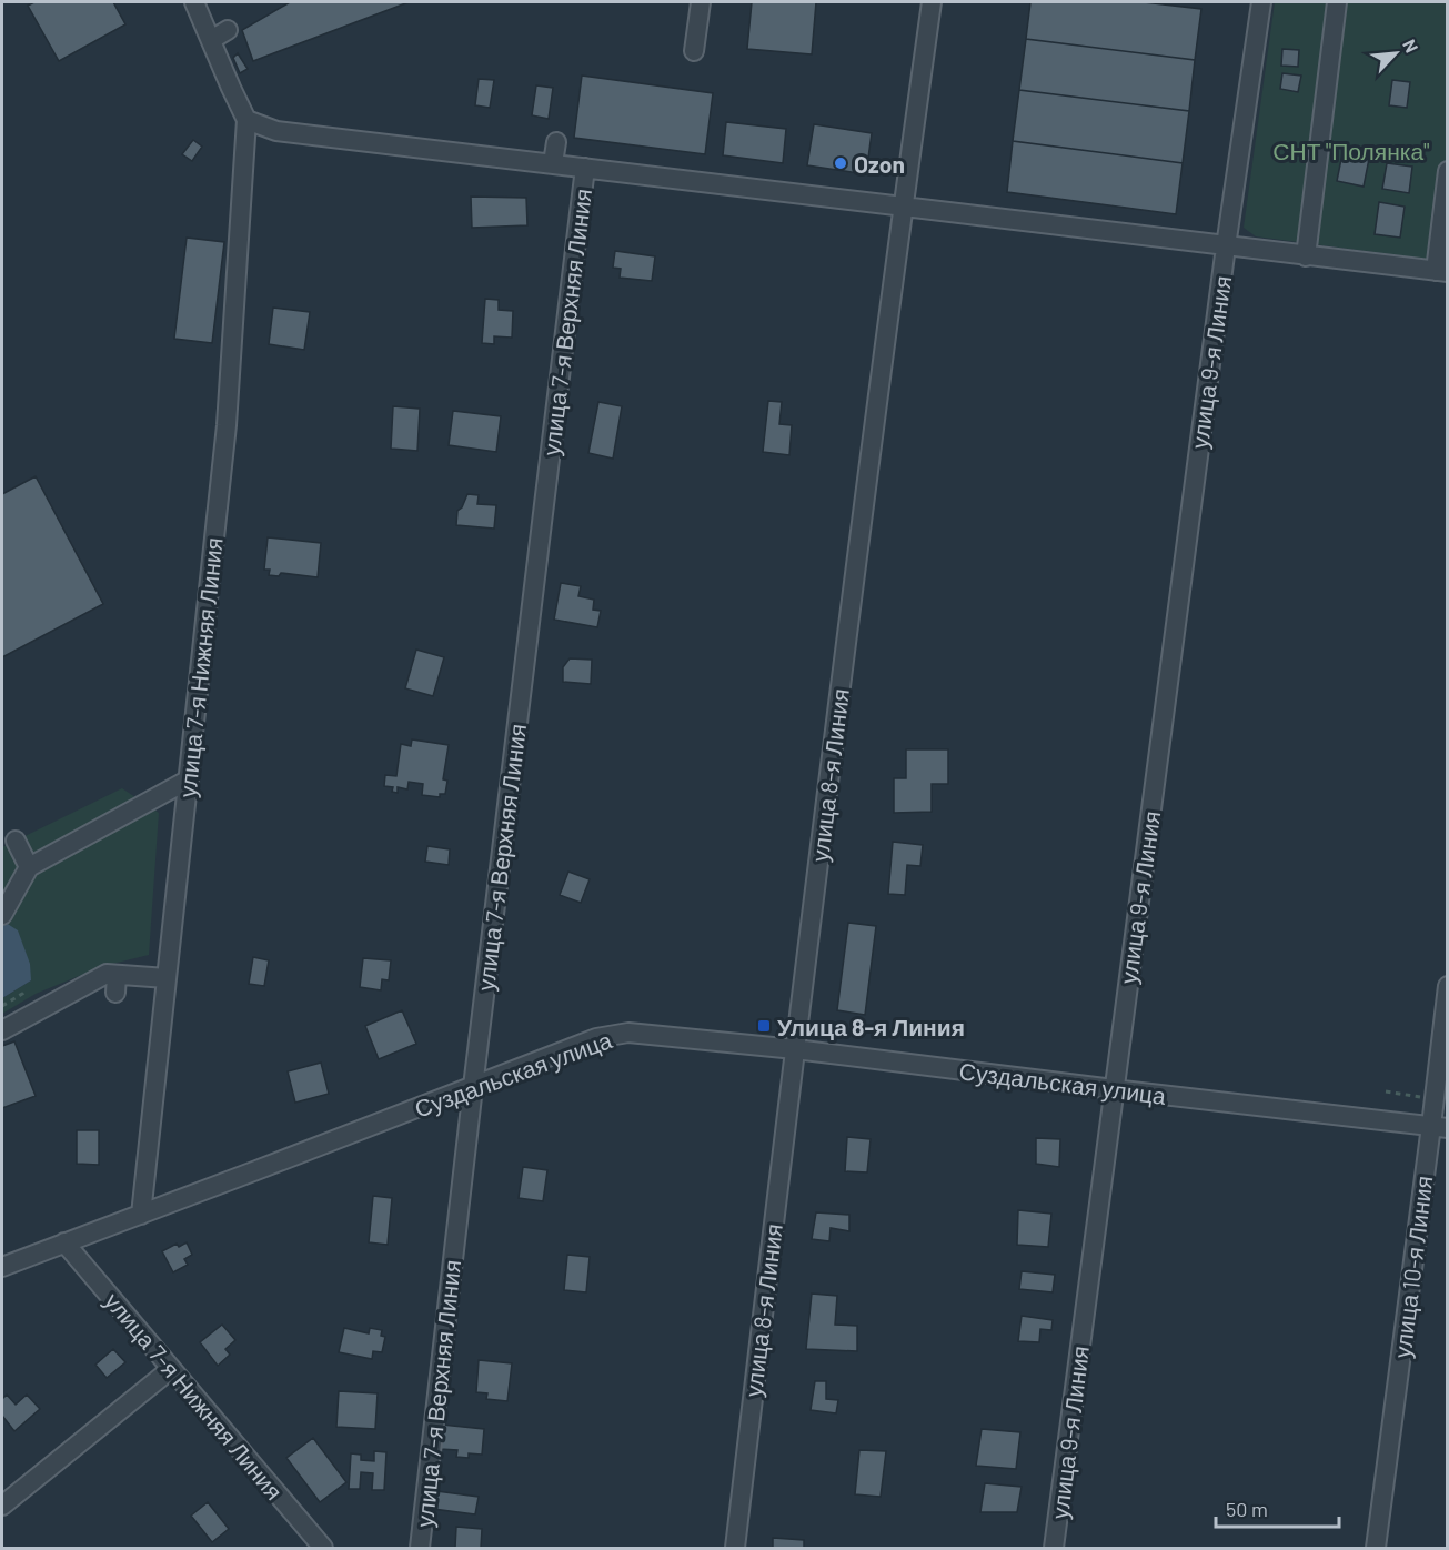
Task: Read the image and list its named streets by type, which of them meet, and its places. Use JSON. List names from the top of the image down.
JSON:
{
  "streets": {
    "street": [
      "улица 7-я Верхняя Линия",
      "улица 9-я Линия",
      "улица 7-я Нижняя Линия",
      "улица 8-я Линия",
      "Суздальская улица",
      "улица 10-я Линия"
    ]
  },
  "crossings": [
    ["улица 7-я Верхняя Линия", "Суздальская улица"],
    ["улица 9-я Линия", "Суздальская улица"],
    ["улица 7-я Нижняя Линия", "Суздальская улица"],
    ["улица 8-я Линия", "Суздальская улица"],
    ["Суздальская улица", "улица 10-я Линия"]
  ],
  "parks": ["СНТ \"Полянка\""],
  "places": {
    "other": ["Ozon"],
    "transit": ["Улица 8-я Линия"]
  },
  "scale_bar": "50 m",
  "north": "top right"
}
